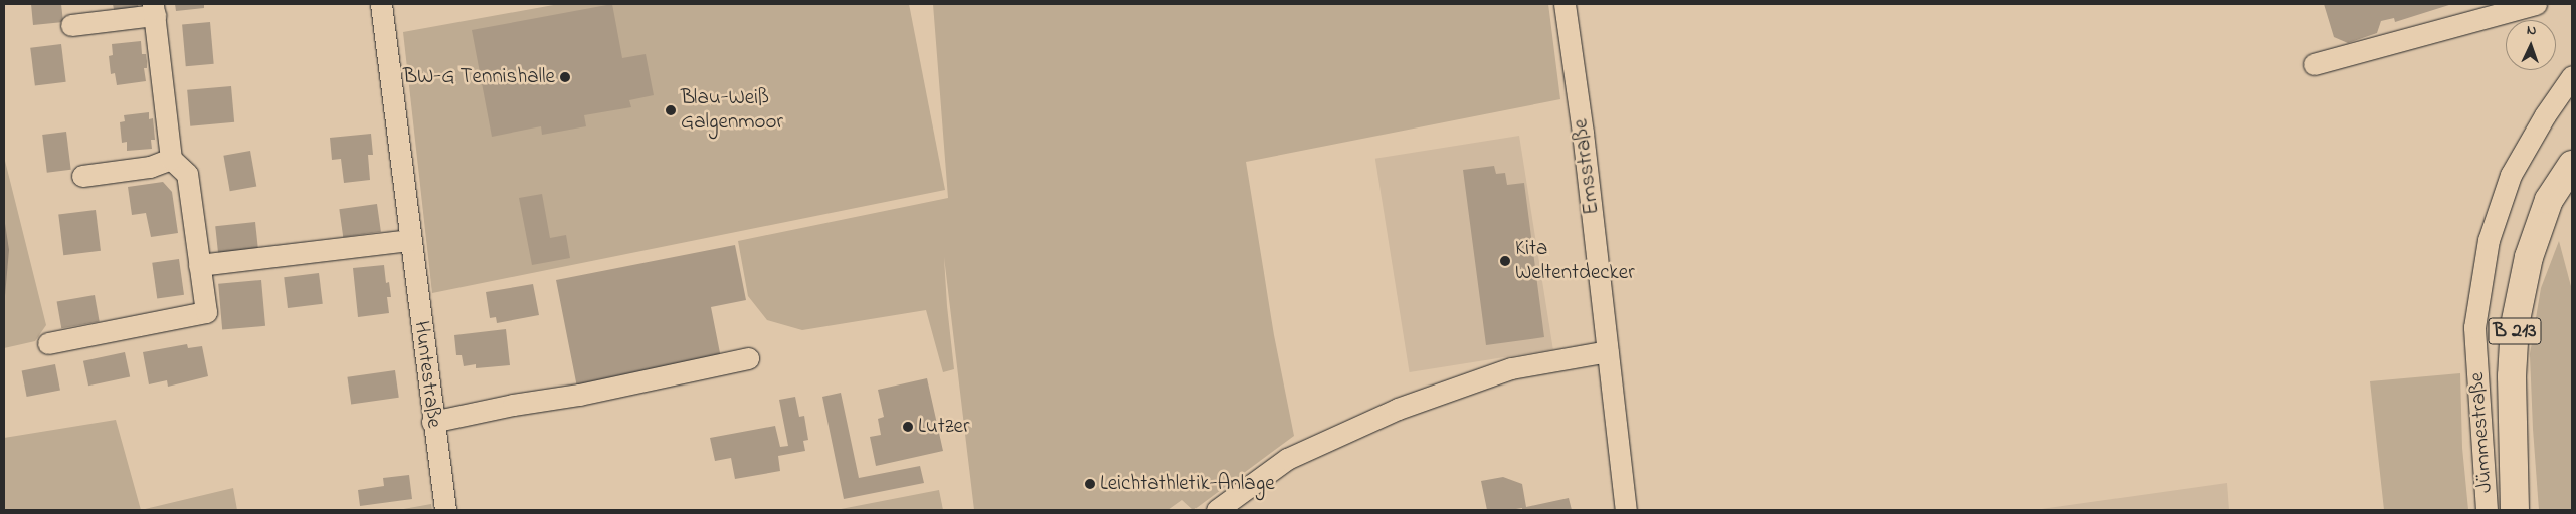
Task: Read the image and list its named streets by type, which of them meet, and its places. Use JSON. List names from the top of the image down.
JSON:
{
  "streets": {
    "highway": ["B 213"],
    "street": ["Emsstraße", "Huntestraße", "Jümmestraße"]
  },
  "places": [
    "BW-G Tennishalle",
    "Blau-Weiß Galgenmoor",
    "Kita Weltentdecker",
    "Lutzer",
    "Leichtathletik-Anlage"
  ],
  "north": "top"
}
